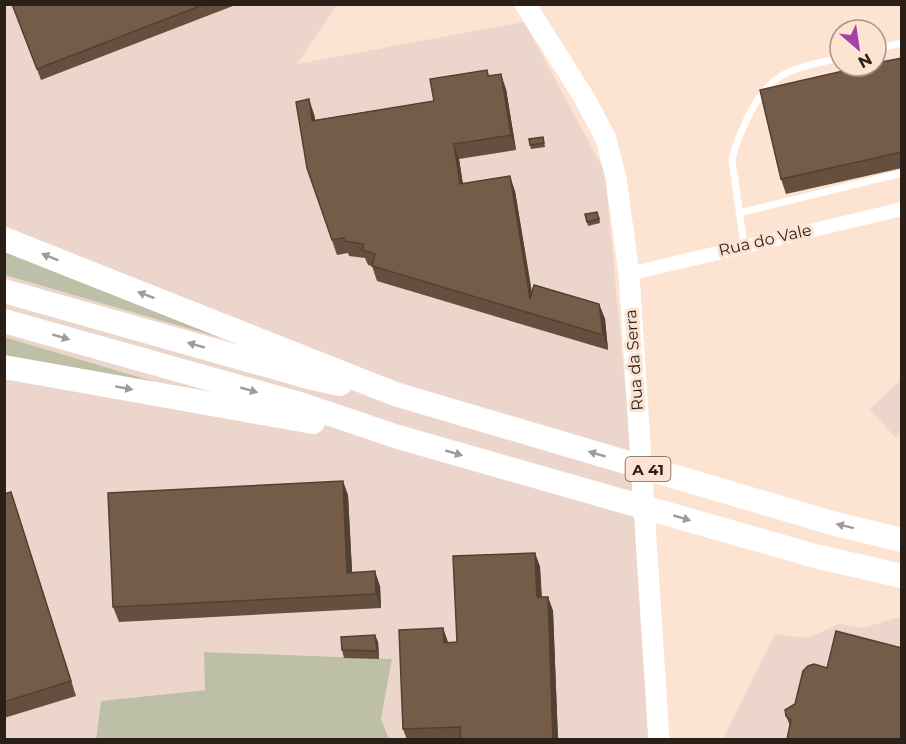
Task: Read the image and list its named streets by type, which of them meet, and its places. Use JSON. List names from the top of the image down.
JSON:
{
  "streets": {
    "highway": ["A 41"],
    "main road": ["Rua da Serra"],
    "street": ["Rua do Vale"]
  },
  "crossings": [
    ["Rua do Vale", "Rua da Serra"]
  ],
  "north": "bottom right"
}
